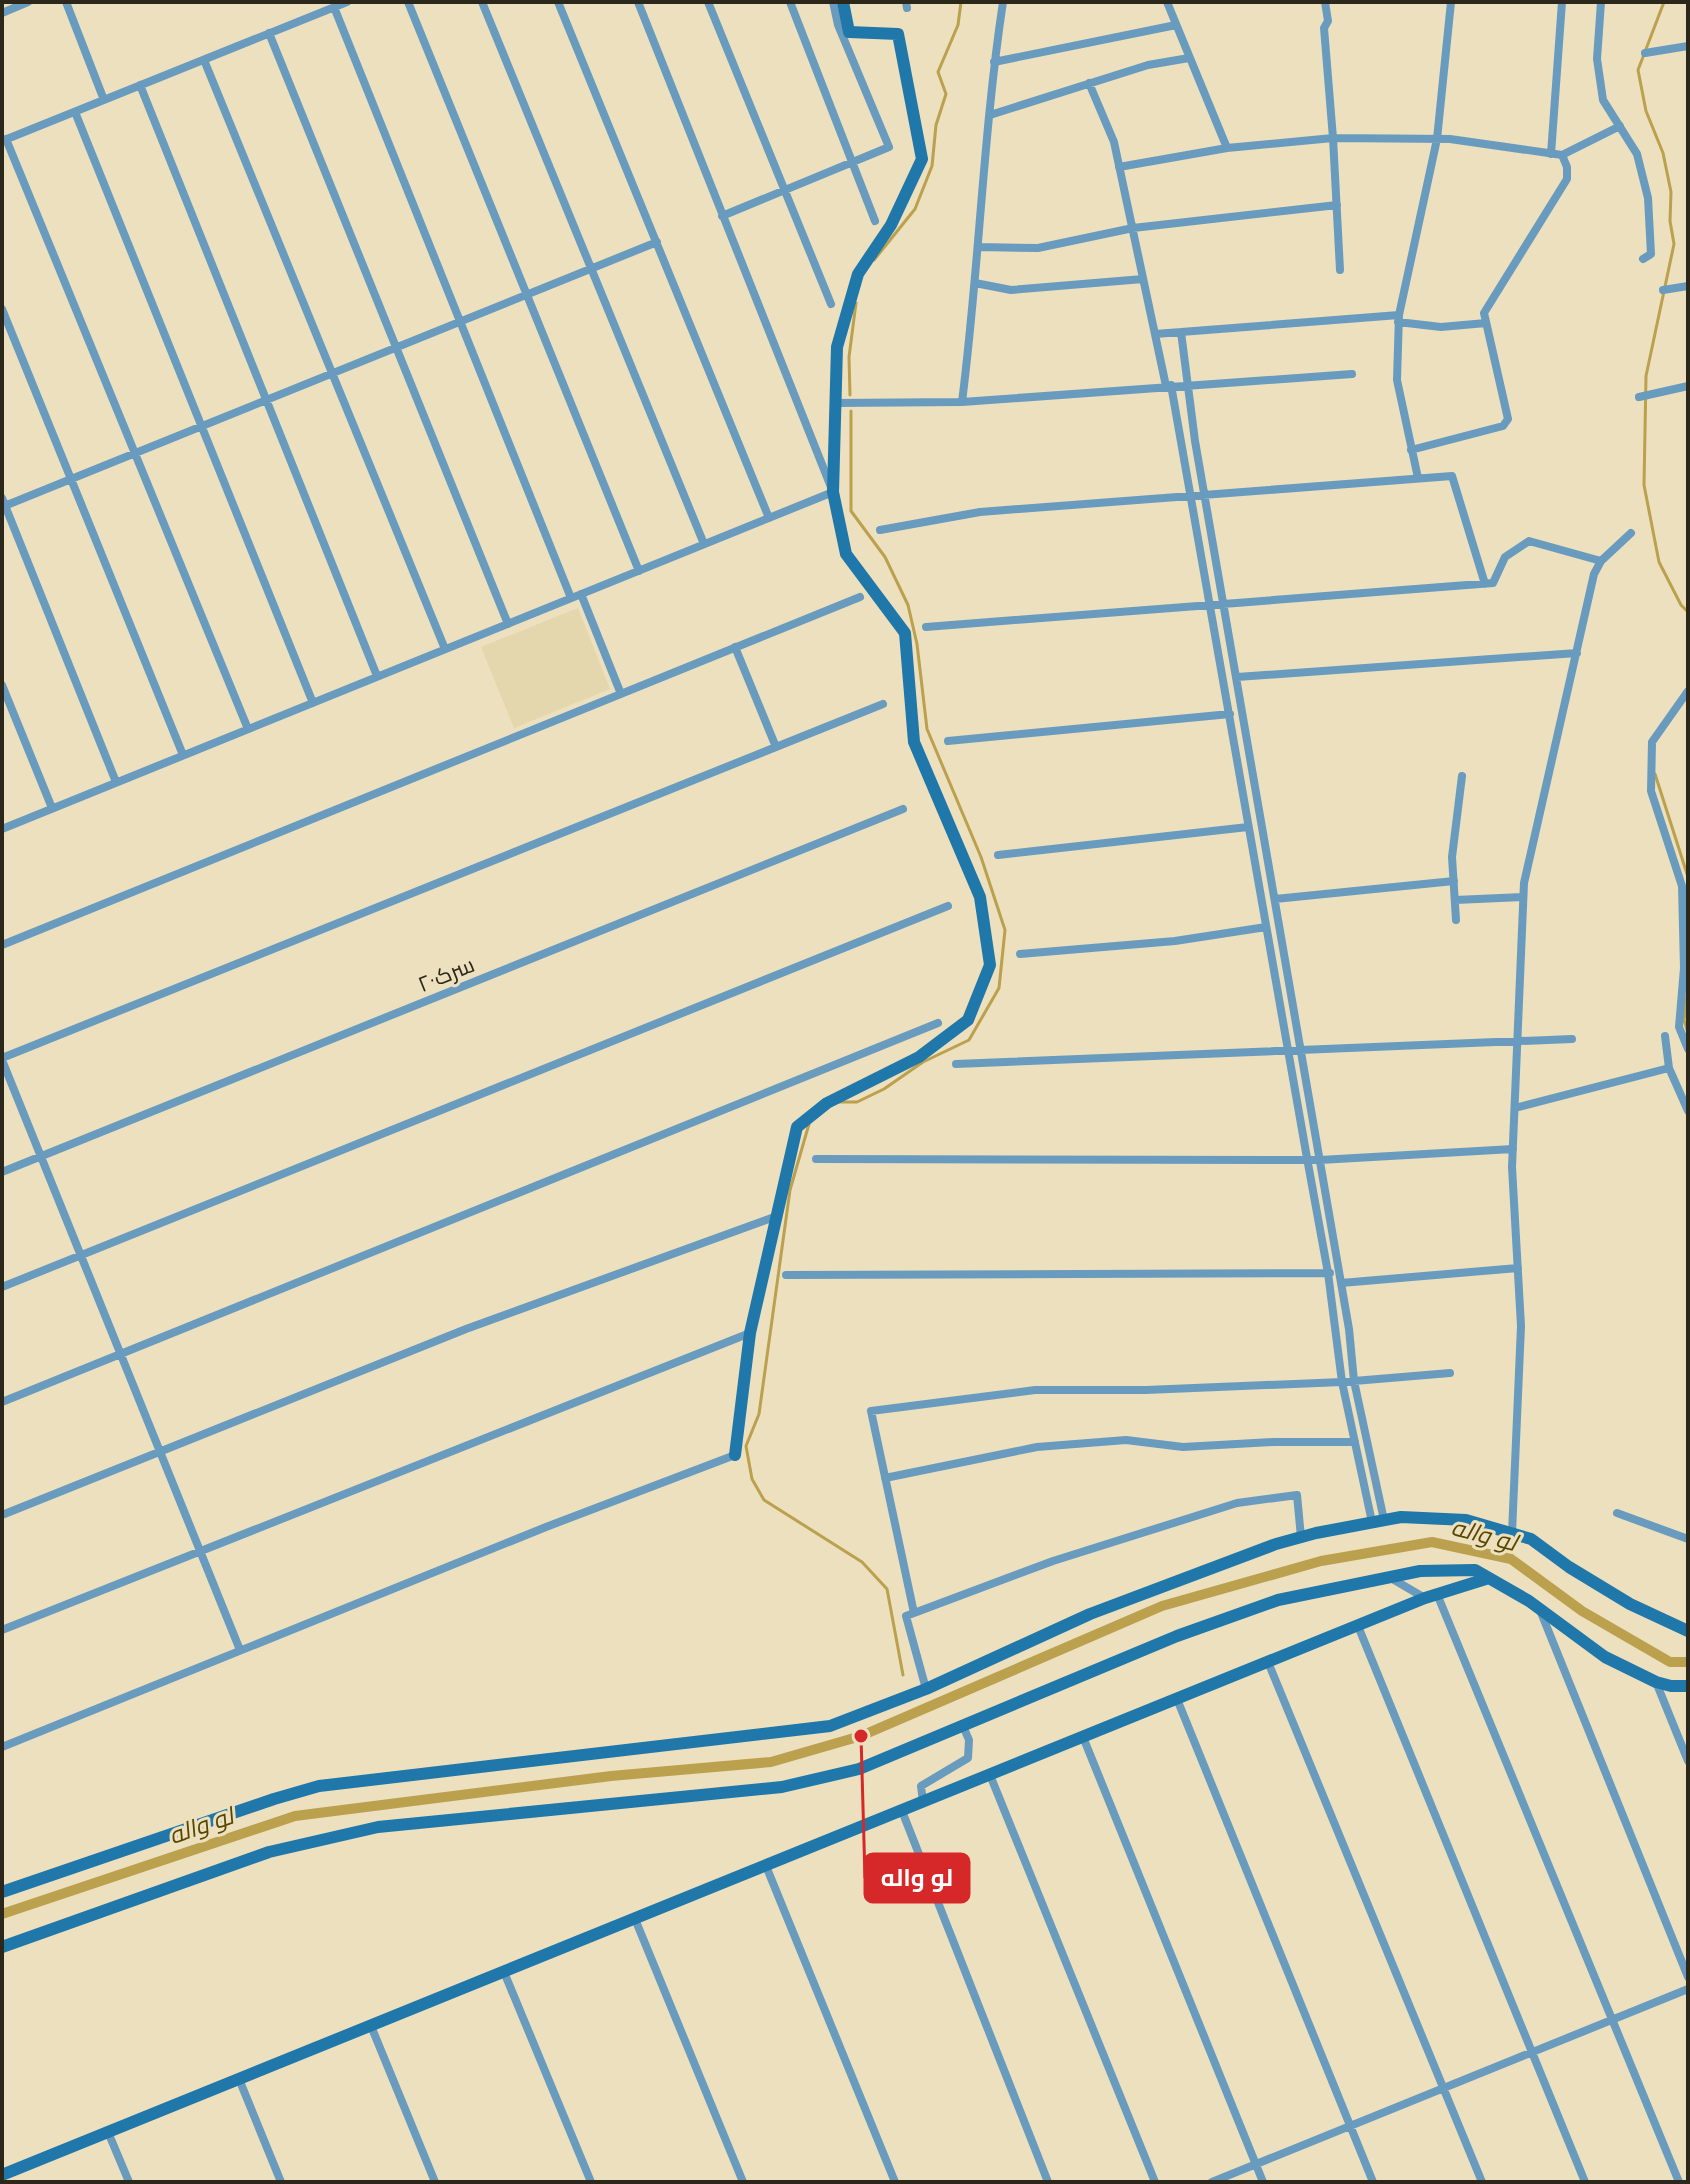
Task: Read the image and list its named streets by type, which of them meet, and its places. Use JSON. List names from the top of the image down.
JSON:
{
  "streets": {
    "street": ["سرک۲۰"]
  },
  "water": ["لو واله"],
  "places": ["لو واله"]
}
